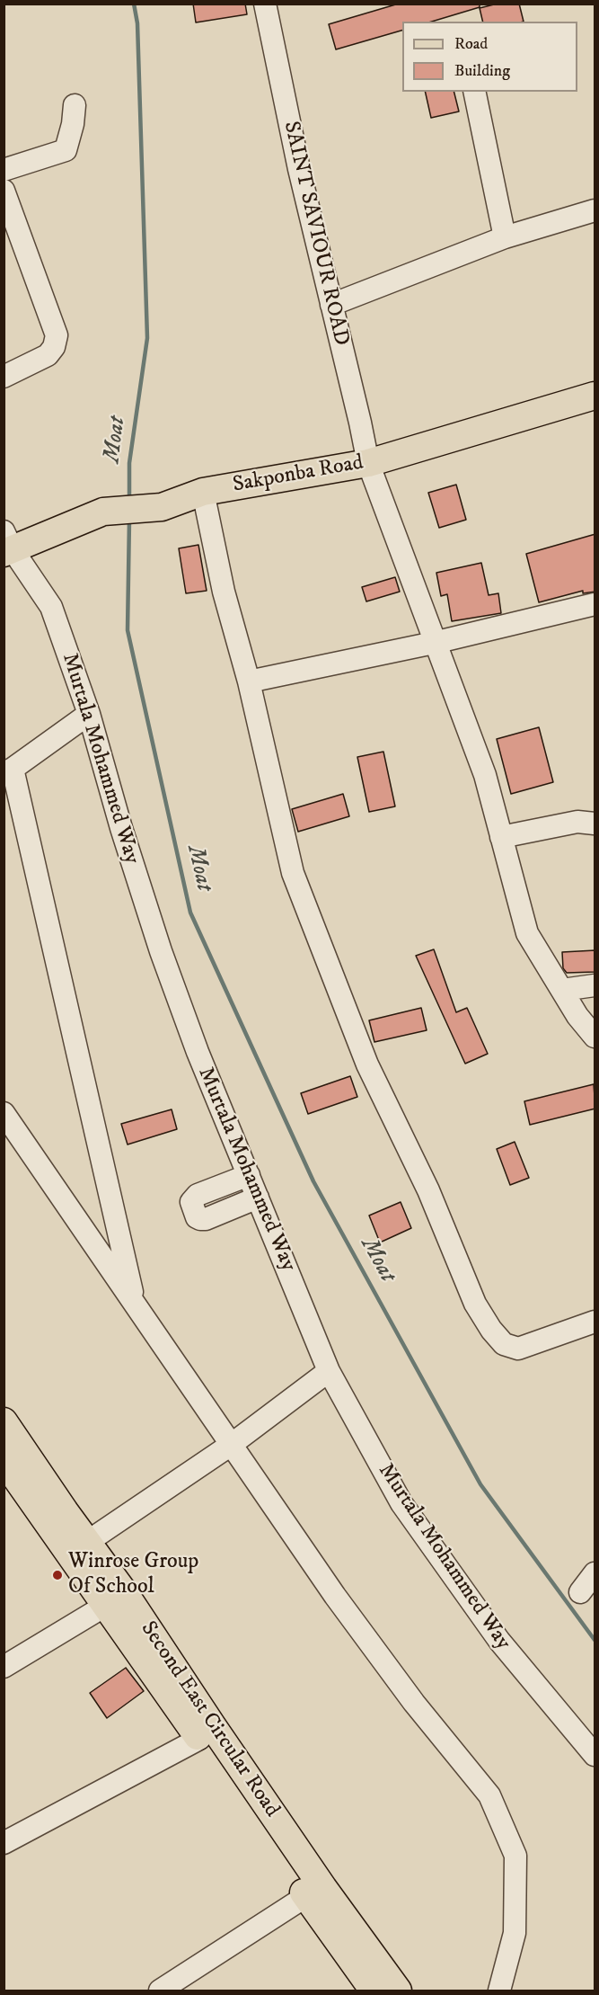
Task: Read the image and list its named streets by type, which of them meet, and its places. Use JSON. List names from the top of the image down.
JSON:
{
  "streets": {
    "main road": ["Sakponba Road", "Second East Circular Road"],
    "street": ["SAINT SAVIOUR ROAD", "Murtala Mohammed Way"]
  },
  "crossings": [
    ["SAINT SAVIOUR ROAD", "Sakponba Road"],
    ["Sakponba Road", "Murtala Mohammed Way"]
  ],
  "water": ["Moat"],
  "places": ["Winrose Group Of School"],
  "legend": ["Road", "Building"]
}
